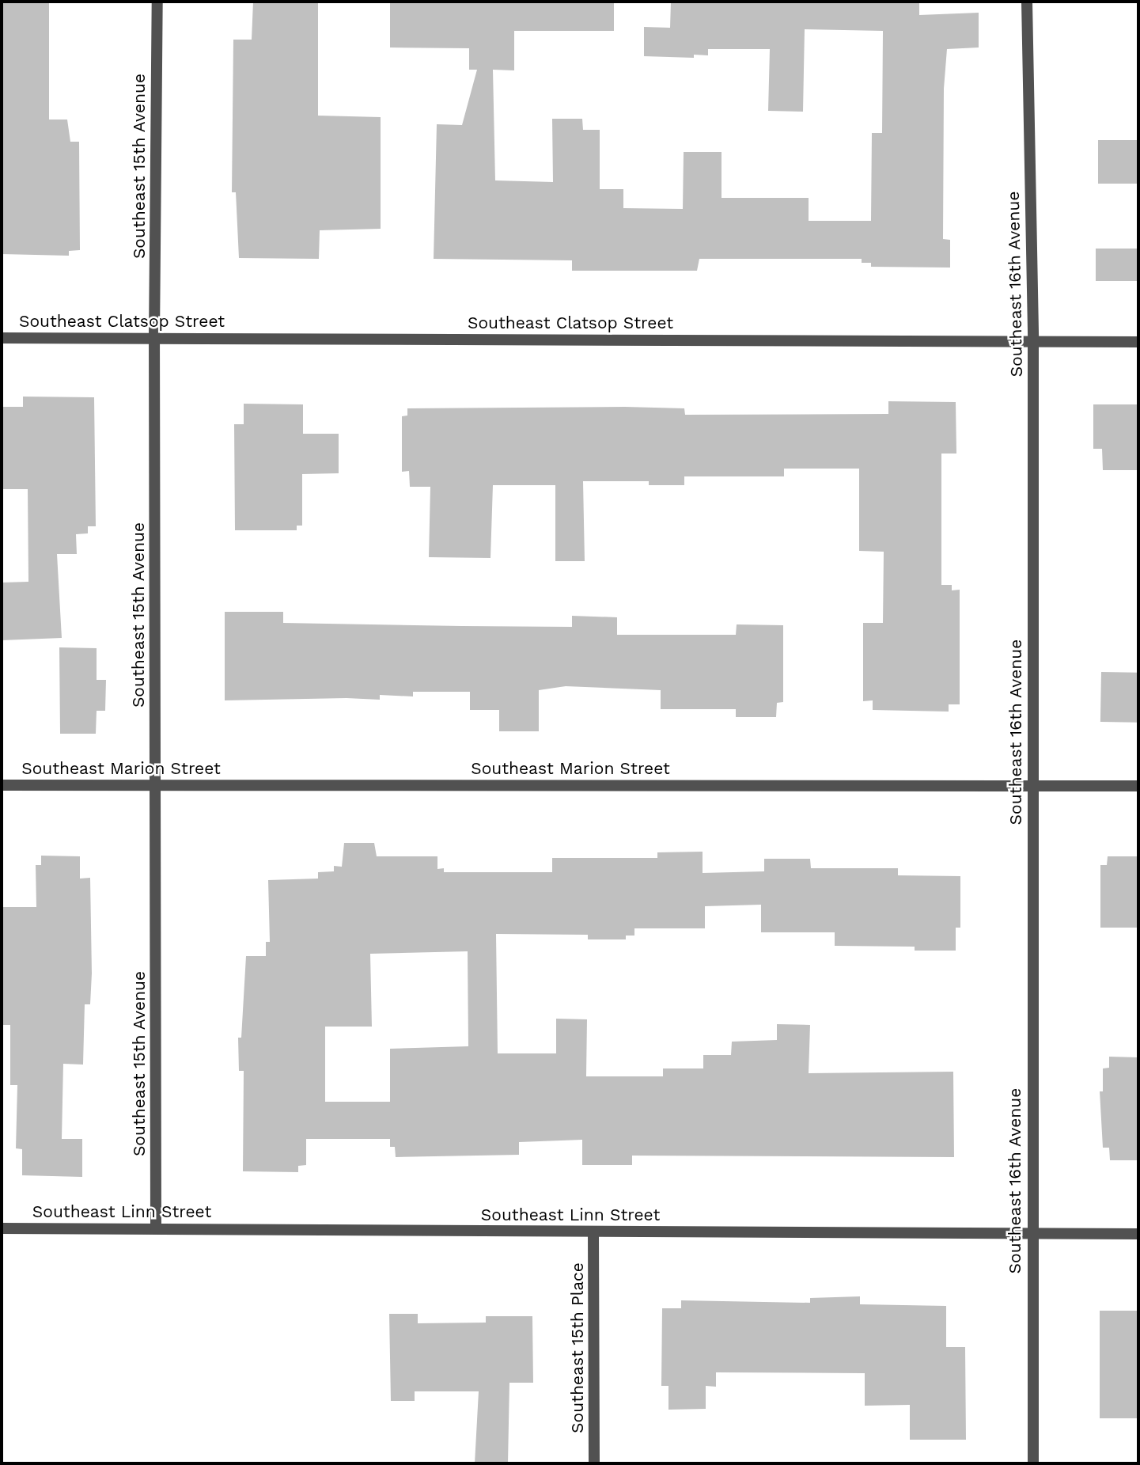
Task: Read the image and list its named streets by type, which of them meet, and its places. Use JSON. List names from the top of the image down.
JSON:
{
  "streets": {
    "street": [
      "Southeast 15th Avenue",
      "Southeast 16th Avenue",
      "Southeast Clatsop Street",
      "Southeast Marion Street",
      "Southeast Linn Street",
      "Southeast 15th Place"
    ]
  },
  "crossings": [
    ["Southeast 15th Avenue", "Southeast Clatsop Street"],
    ["Southeast 15th Avenue", "Southeast Marion Street"],
    ["Southeast 15th Avenue", "Southeast Linn Street"],
    ["Southeast 16th Avenue", "Southeast Clatsop Street"],
    ["Southeast 16th Avenue", "Southeast Marion Street"],
    ["Southeast 16th Avenue", "Southeast Linn Street"],
    ["Southeast Linn Street", "Southeast 15th Place"]
  ]
}
